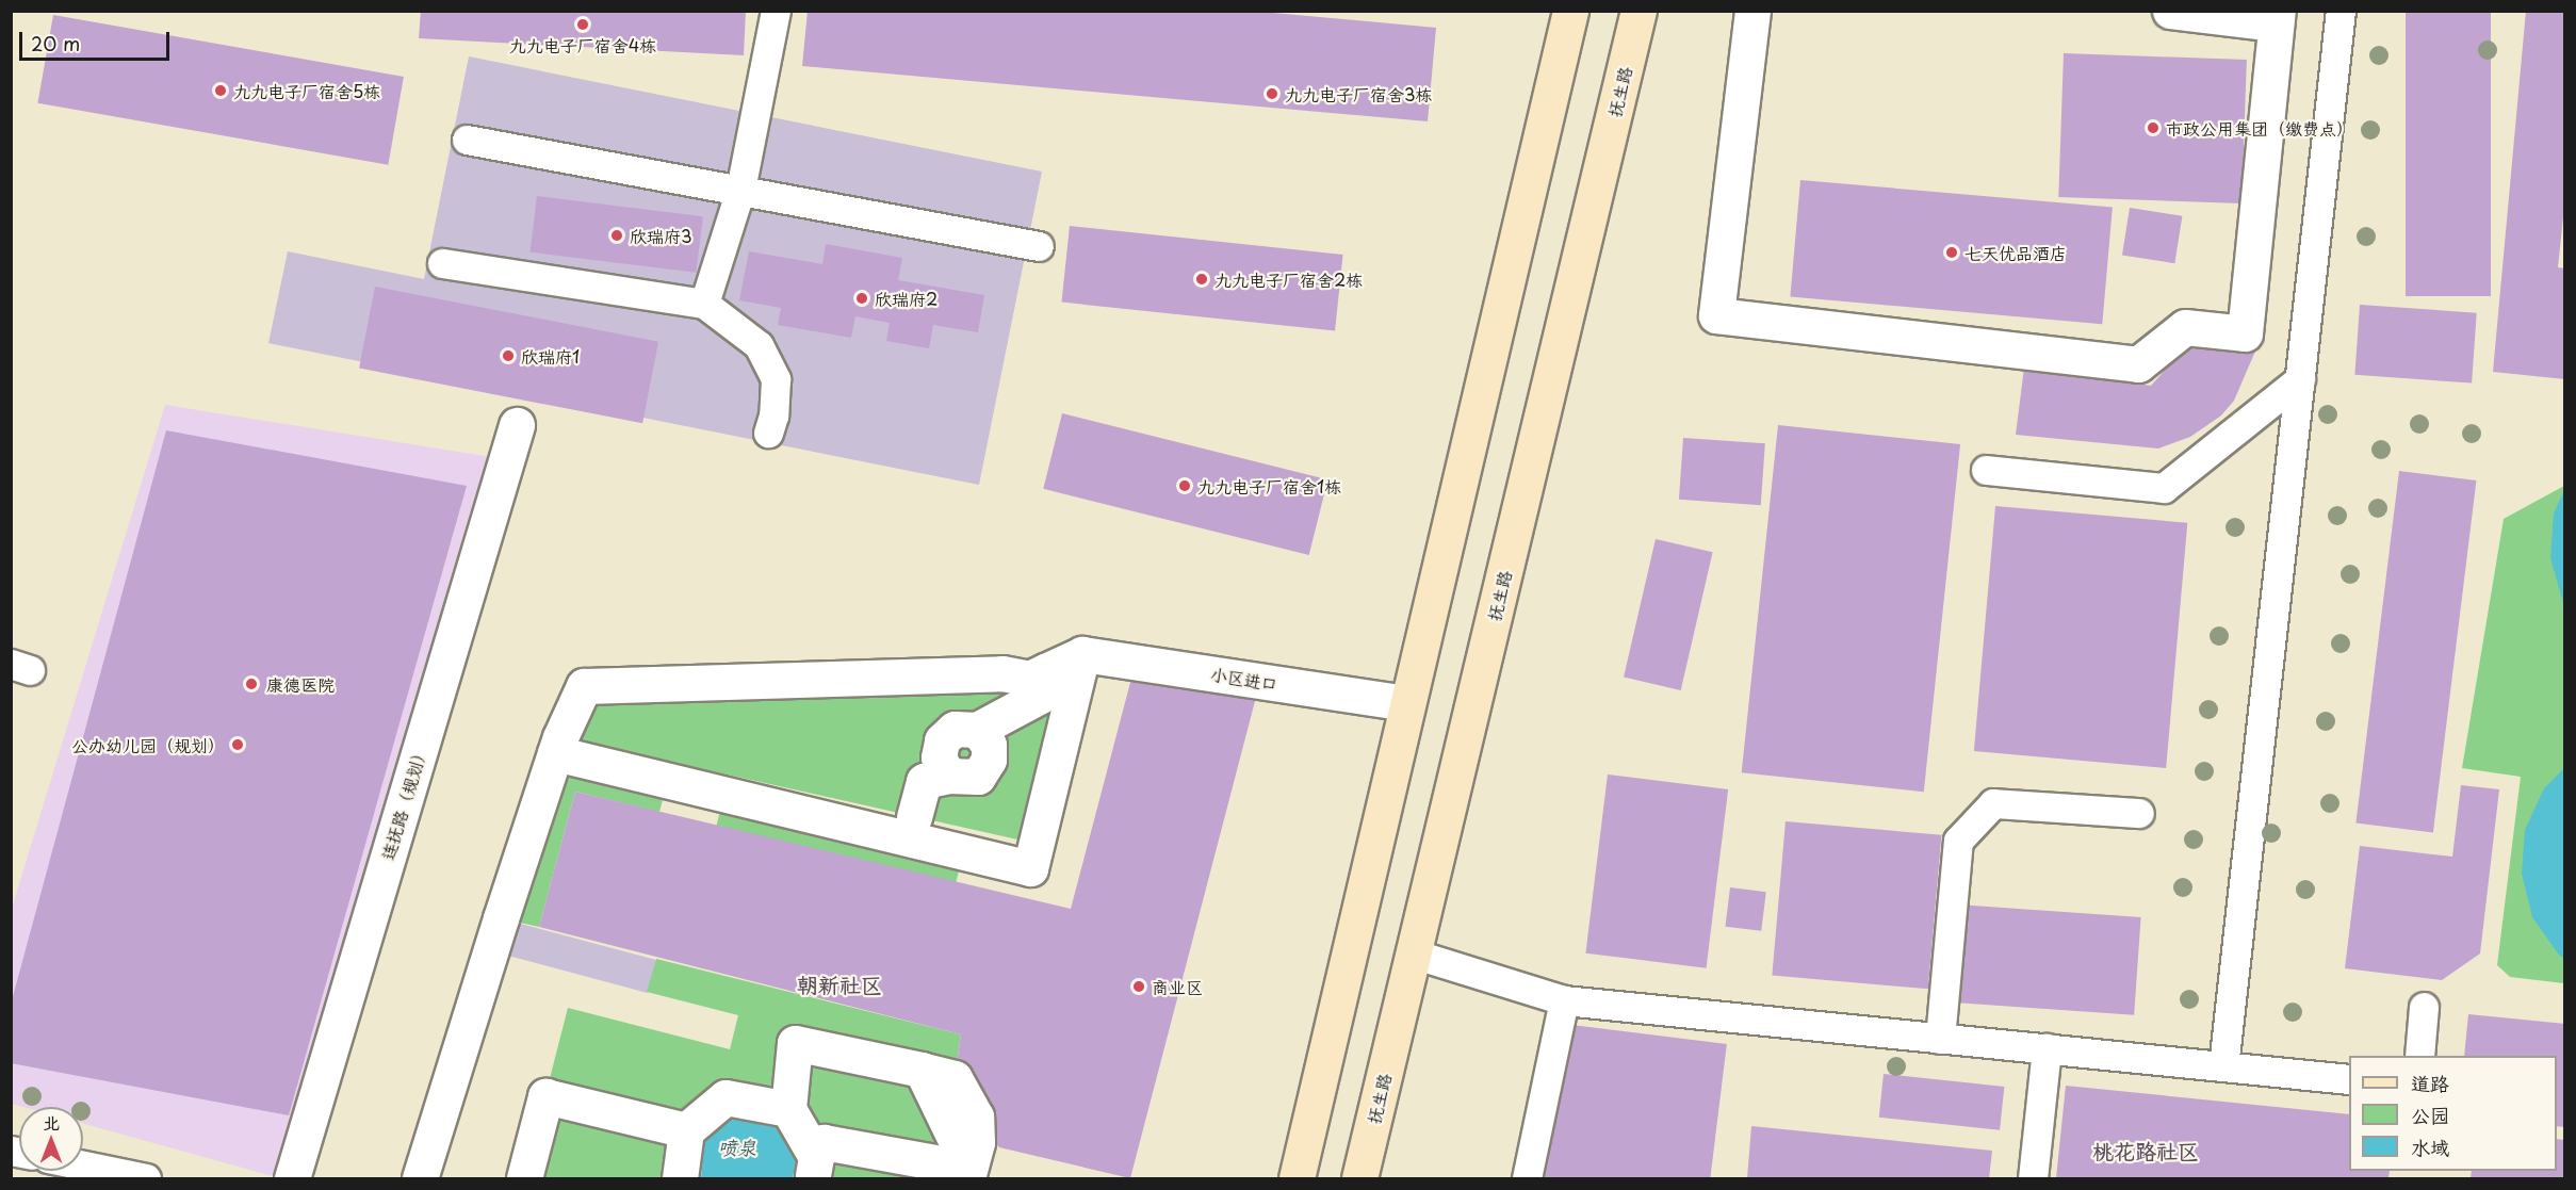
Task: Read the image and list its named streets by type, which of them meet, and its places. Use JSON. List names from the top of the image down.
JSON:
{
  "streets": {
    "main road": ["抚生路"],
    "street": ["小区进口", "连抚路（规划）"]
  },
  "districts": ["朝新社区", "桃花路社区"],
  "water": ["喷泉"],
  "places": [
    "九九电子厂宿舍4栋",
    "九九电子厂宿舍5栋",
    "九九电子厂宿舍3栋",
    "市政公用集团（缴费点）",
    "欣瑞府3",
    "七天优品酒店",
    "九九电子厂宿舍2栋",
    "欣瑞府2",
    "欣瑞府1",
    "九九电子厂宿舍1栋",
    "康德医院",
    "公办幼儿园（规划）",
    "商业区"
  ],
  "legend": ["道路", "公园", "水域"],
  "scale_bar": "20 m",
  "north": "top"
}
